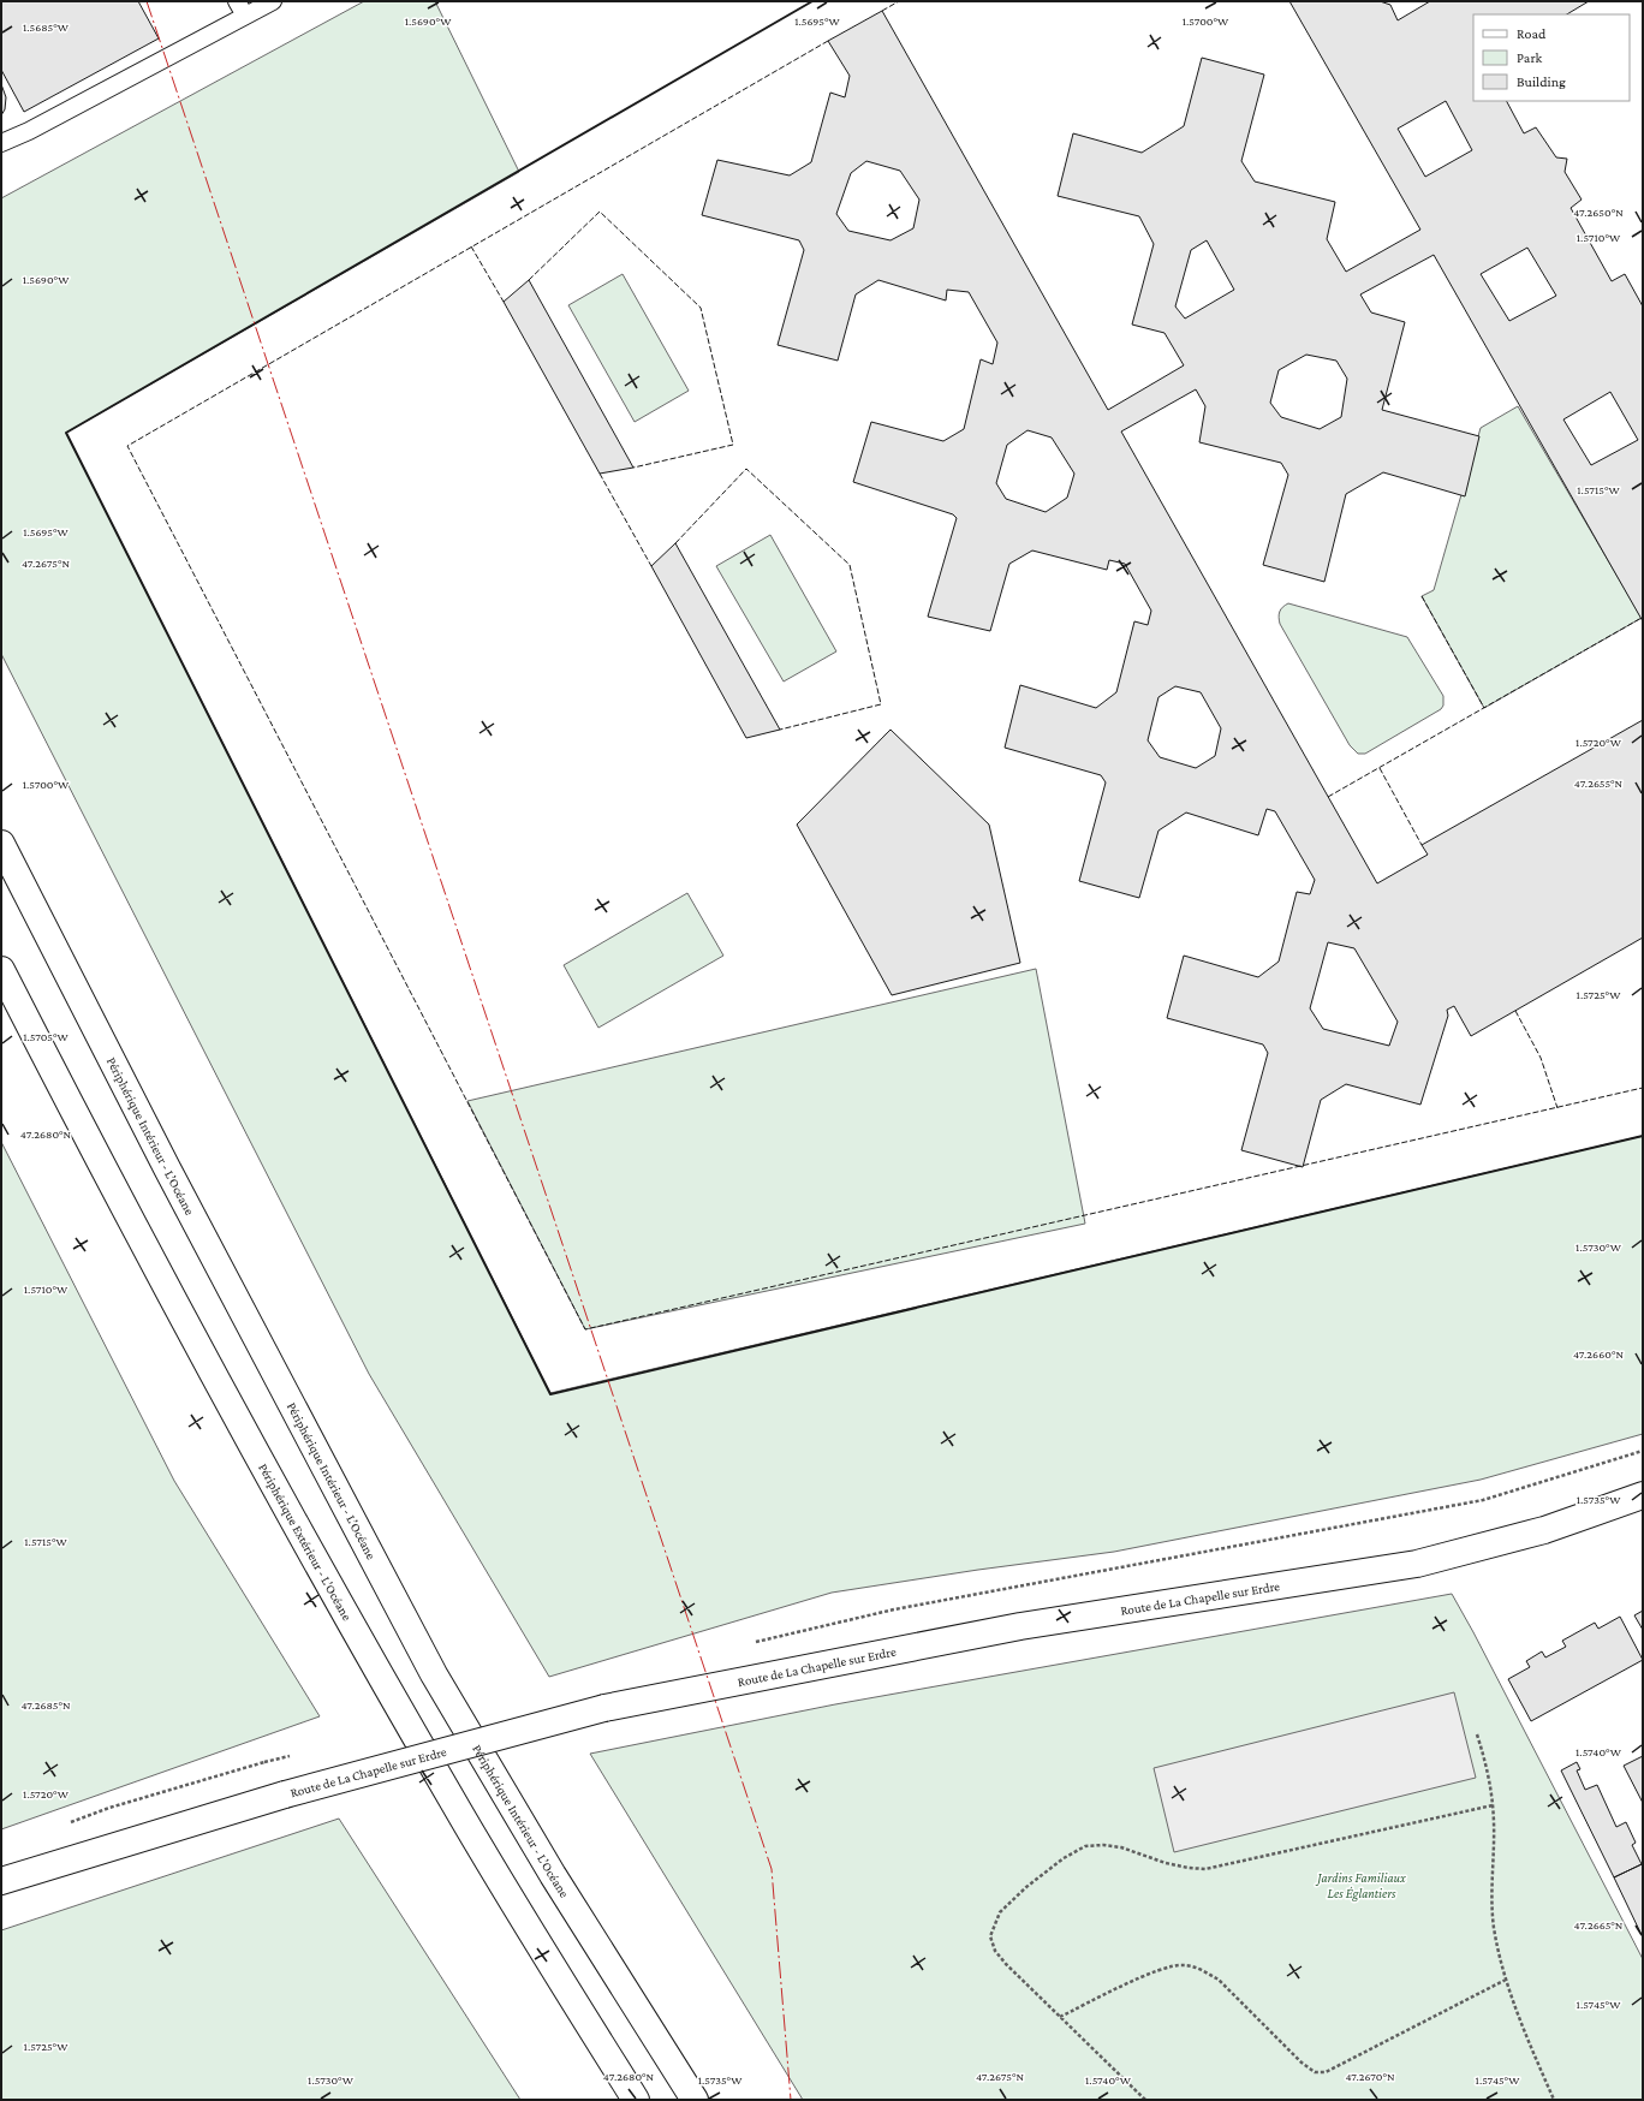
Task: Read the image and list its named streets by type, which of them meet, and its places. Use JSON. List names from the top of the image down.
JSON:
{
  "streets": {
    "main road": ["Périphérique Intérieur - L’Océane", "Périphérique Extérieur - L’Océane", "Route de La Chapelle sur Erdre"]
  },
  "parks": ["Jardins Familiaux Les Églantiers"],
  "legend": ["Road", "Park", "Building"],
  "coordinates": [
    "1.5690°W",
    "1.5695°W",
    "1.5700°W",
    "1.5685°W",
    "47.2650°N",
    "1.5710°W",
    "1.5715°W",
    "47.2675°N",
    "1.5720°W",
    "47.2655°N",
    "1.5725°W",
    "1.5705°W",
    "47.2680°N",
    "1.5730°W",
    "47.2660°N",
    "1.5735°W",
    "47.2685°N",
    "1.5740°W",
    "47.2665°N",
    "1.5745°W",
    "47.2670°N"
  ]
}
